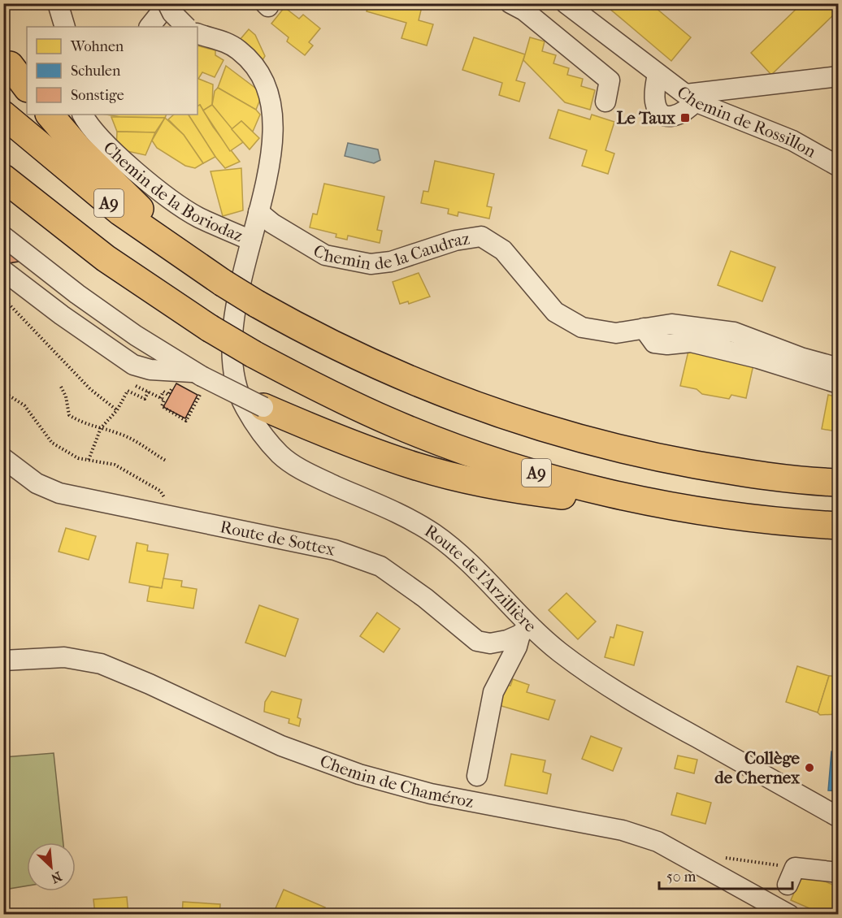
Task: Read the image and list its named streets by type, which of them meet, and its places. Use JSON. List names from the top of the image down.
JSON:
{
  "streets": {
    "highway": ["A9"],
    "street": [
      "Chemin de Rossillon",
      "Chemin de la Boriodaz",
      "Chemin de la Caudraz",
      "Route de Sottex",
      "Route de l'Arzillière",
      "Chemin de Chaméroz"
    ]
  },
  "crossings": [
    ["Chemin de la Boriodaz", "Route de l'Arzillière"],
    ["A9", "Route de l'Arzillière"],
    ["Chemin de la Caudraz", "Route de l'Arzillière"],
    ["Route de Sottex", "Route de l'Arzillière"]
  ],
  "places": {
    "transit": ["Le Taux"],
    "other": ["Collège de Chernex"]
  },
  "legend": ["Wohnen", "Schulen", "Sonstige"],
  "scale_bar": "50 m",
  "north": "bottom right"
}
